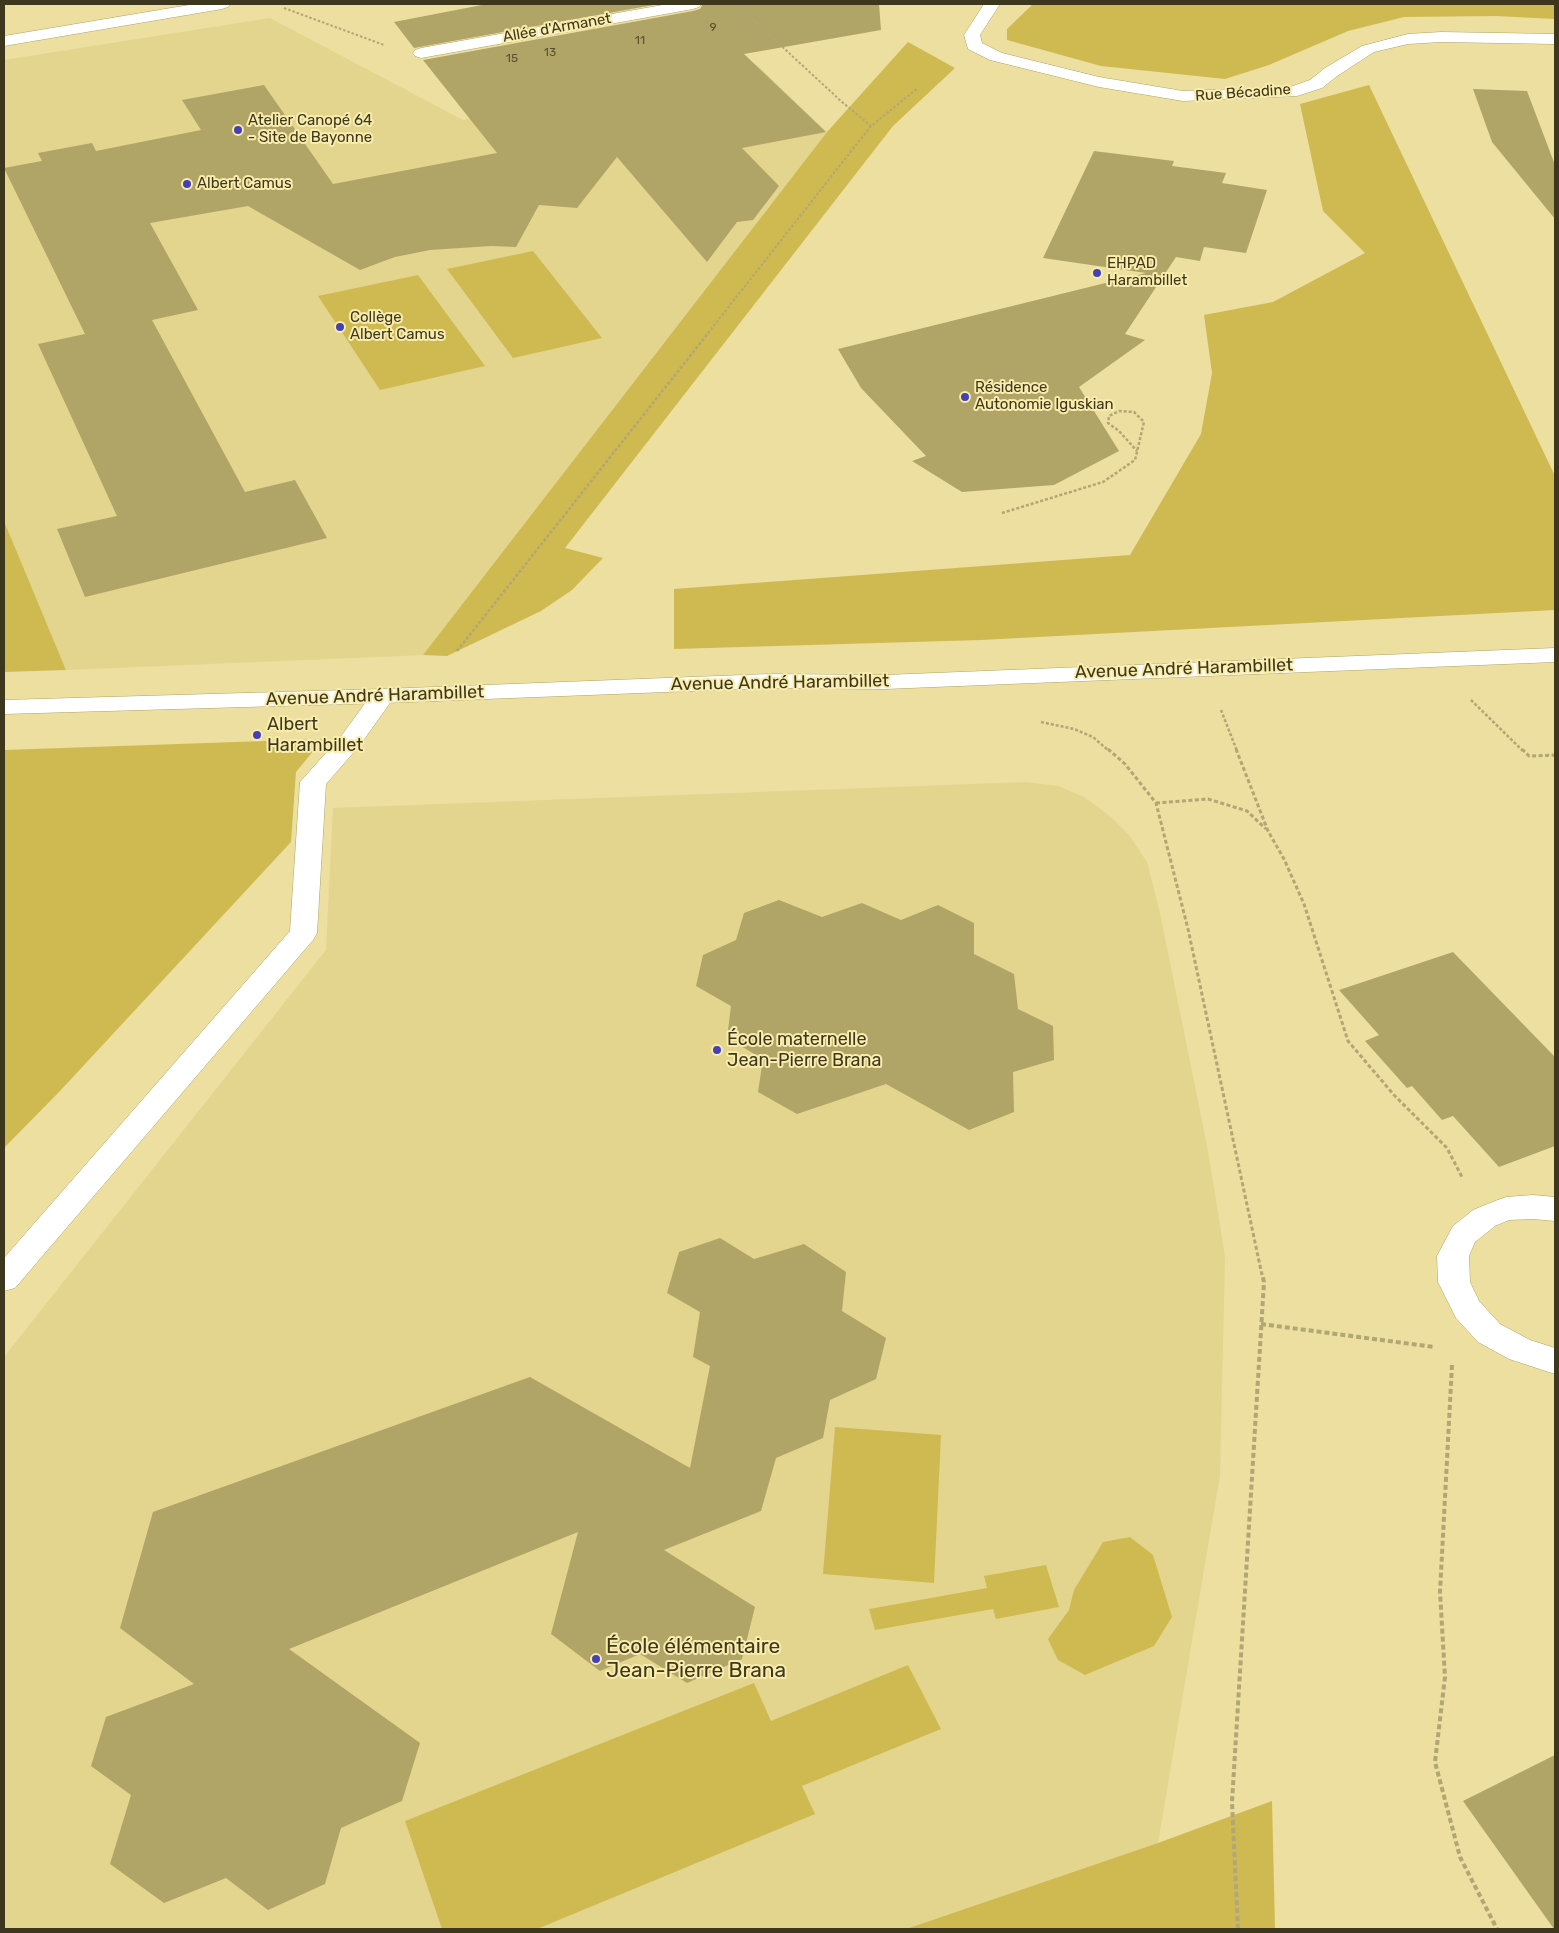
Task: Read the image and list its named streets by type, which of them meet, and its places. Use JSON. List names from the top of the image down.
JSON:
{
  "streets": {
    "street": ["Allée d'Armanet", "Rue Bécadine", "Avenue André Harambillet"]
  },
  "places": [
    "Atelier Canopé 64 - Site de Bayonne",
    "Albert Camus",
    "EHPAD Harambillet",
    "Collège Albert Camus",
    "Résidence Autonomie Iguskian",
    "Albert Harambillet",
    "École maternelle Jean-Pierre Brana",
    "École élémentaire Jean-Pierre Brana"
  ],
  "house_numbers": [
    "9",
    "11",
    "13",
    "15"
  ]
}
